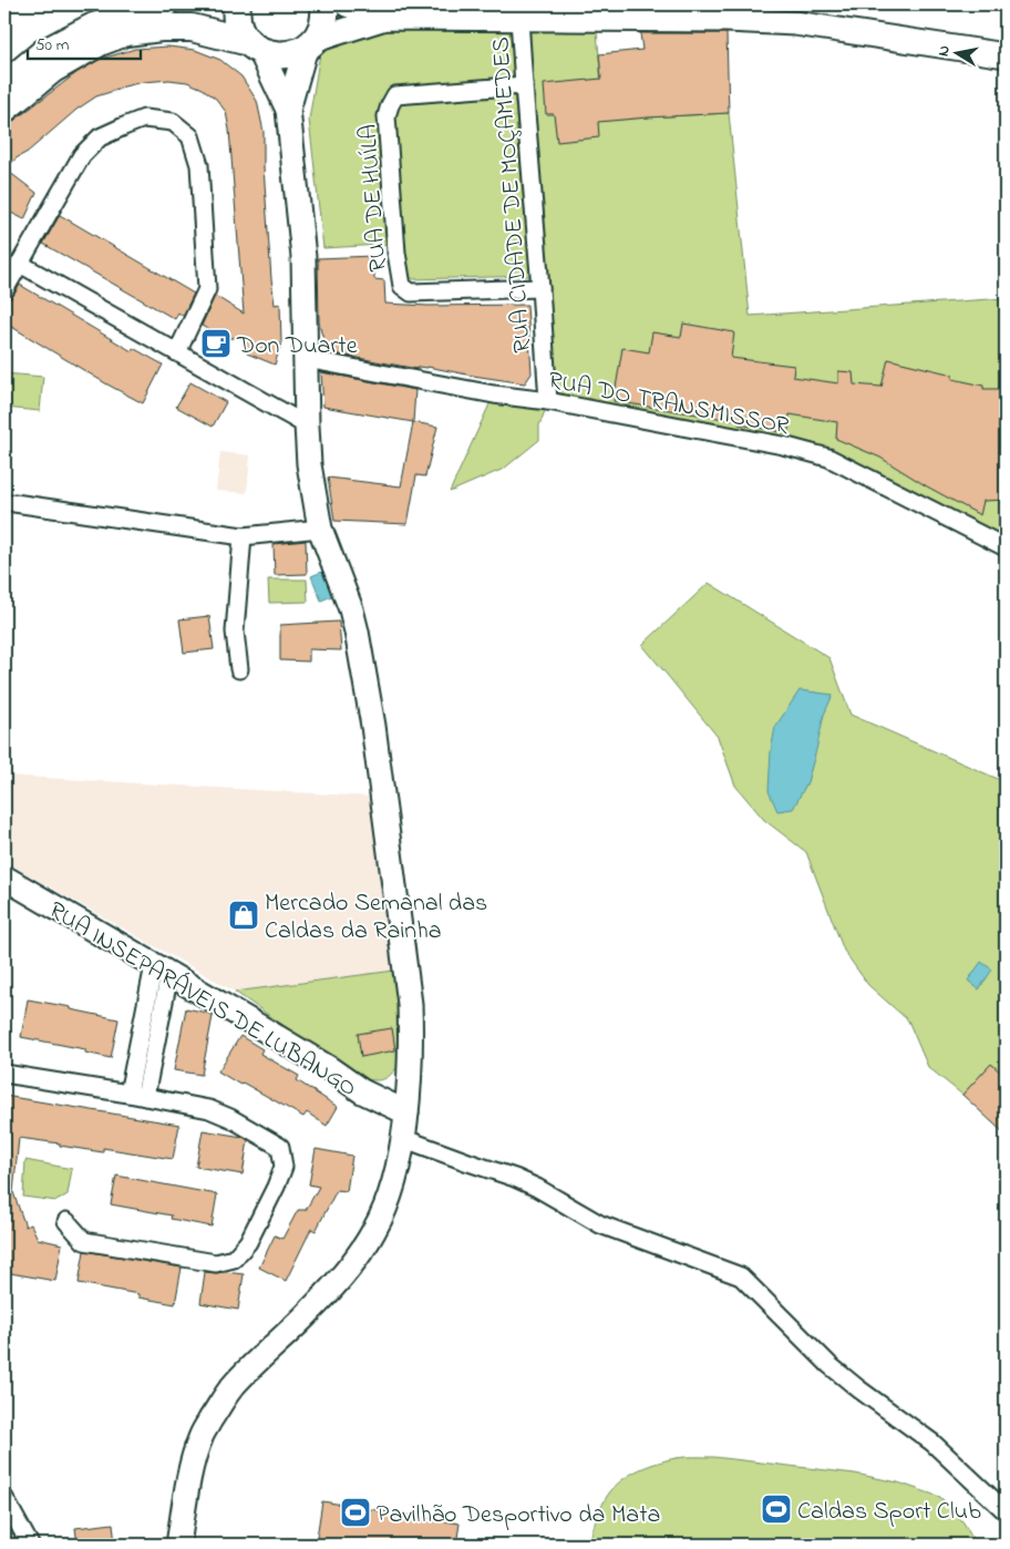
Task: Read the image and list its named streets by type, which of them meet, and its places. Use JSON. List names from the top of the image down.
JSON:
{
  "streets": {
    "main road": ["RUA INSEPARÁVEIS DE LUBANGO"],
    "street": ["RUA CIDADE DE MOÇAMEDES", "RUA DE HUÍLA", "RUA DO TRANSMISSOR"]
  },
  "crossings": [
    ["RUA CIDADE DE MOÇAMEDES", "RUA DE HUÍLA"],
    ["RUA CIDADE DE MOÇAMEDES", "RUA DO TRANSMISSOR"]
  ],
  "places": {
    "cafe": ["Don Duarte"],
    "shop": ["Mercado Semanal das Caldas da Rainha"],
    "sports": ["Caldas Sport Club", "Pavilhão Desportivo da Mata"]
  },
  "scale_bar": "50 m",
  "north": "left"
}
